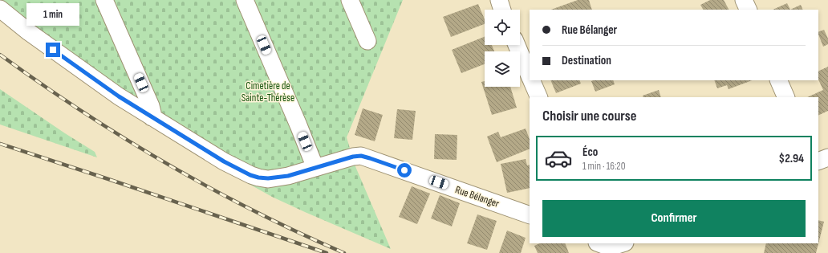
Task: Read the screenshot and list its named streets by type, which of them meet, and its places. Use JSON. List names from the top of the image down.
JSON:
{
  "streets": {
    "street": ["Rue Bélanger"]
  },
  "parks": ["Cimetière de Sainte-Thérèse"],
  "page": {
    "bubble": "1 min",
    "banner": ["Rue Bélanger", "Destination"],
    "heading": "Choisir une course",
    "list": [
      {
        "name": "Éco",
        "note": "1 min · 16:20",
        "value": "$2.94"
      }
    ],
    "buttons": "Confirmer"
  }
}
